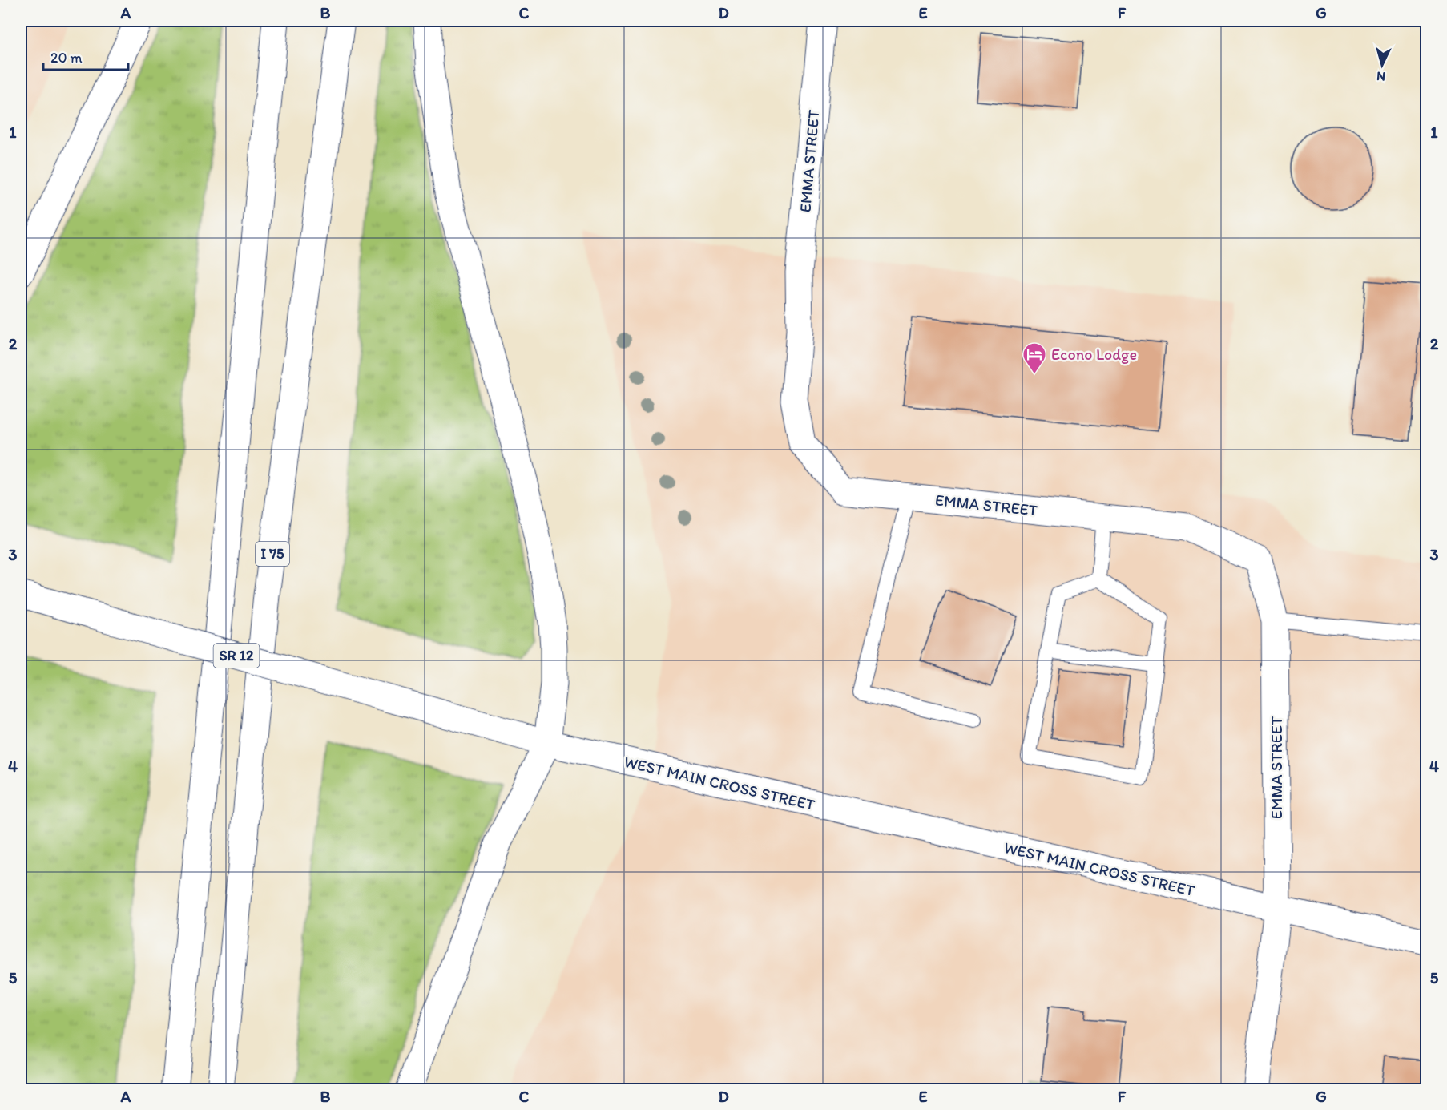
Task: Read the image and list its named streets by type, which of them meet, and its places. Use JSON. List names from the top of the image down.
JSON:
{
  "streets": {
    "main road": [
      "EMMA STREET",
      "I 75",
      "SR 12",
      "WEST MAIN CROSS STREET"
    ]
  },
  "crossings": [
    ["EMMA STREET", "WEST MAIN CROSS STREET"]
  ],
  "places": {
    "hotel": ["Econo Lodge"]
  },
  "scale_bar": "20 m",
  "north": "bottom",
  "grid": {
    "columns": [
      "A",
      "B",
      "C",
      "D",
      "E",
      "F",
      "G"
    ],
    "rows": [
      "1",
      "2",
      "3",
      "4",
      "5"
    ]
  }
}
